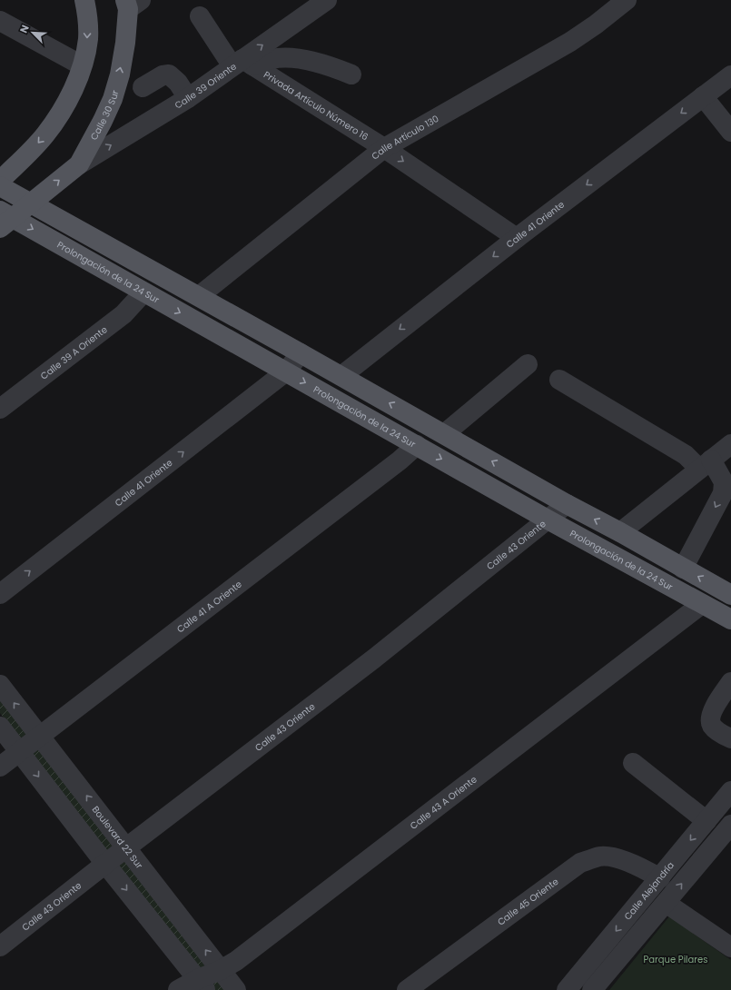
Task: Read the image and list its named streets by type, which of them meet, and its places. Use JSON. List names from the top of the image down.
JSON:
{
  "streets": {
    "main road": ["Calle 30 Sur", "Prolongación de la 24 Sur"],
    "street": [
      "Calle 39 Oriente",
      "Privada Artículo Número 16",
      "Calle Artículo 130",
      "Calle 41 Oriente",
      "Calle 39 A Oriente",
      "Calle 43 Oriente",
      "Calle 41 A Oriente",
      "Calle 43 A Oriente",
      "Boulevard 22 Sur",
      "Calle Alejandría",
      "Calle 45 Oriente"
    ]
  },
  "crossings": [
    ["Calle 39 Oriente", "Privada Artículo Número 16"],
    ["Calle 39 Oriente", "Calle 30 Sur"],
    ["Privada Artículo Número 16", "Calle Artículo 130"],
    ["Privada Artículo Número 16", "Calle 41 Oriente"],
    ["Calle 30 Sur", "Prolongación de la 24 Sur"],
    ["Calle 41 Oriente", "Prolongación de la 24 Sur"],
    ["Prolongación de la 24 Sur", "Calle 39 A Oriente"],
    ["Prolongación de la 24 Sur", "Calle 43 Oriente"],
    ["Prolongación de la 24 Sur", "Calle 41 A Oriente"],
    ["Prolongación de la 24 Sur", "Calle 43 A Oriente"],
    ["Calle 43 Oriente", "Boulevard 22 Sur"],
    ["Calle 41 A Oriente", "Boulevard 22 Sur"],
    ["Calle 43 A Oriente", "Boulevard 22 Sur"],
    ["Calle Alejandría", "Calle 45 Oriente"]
  ],
  "one_way": ["Calle 39 Oriente", "Privada Artículo Número 16"],
  "parks": ["Parque Pilares"],
  "north": "top left"
}
